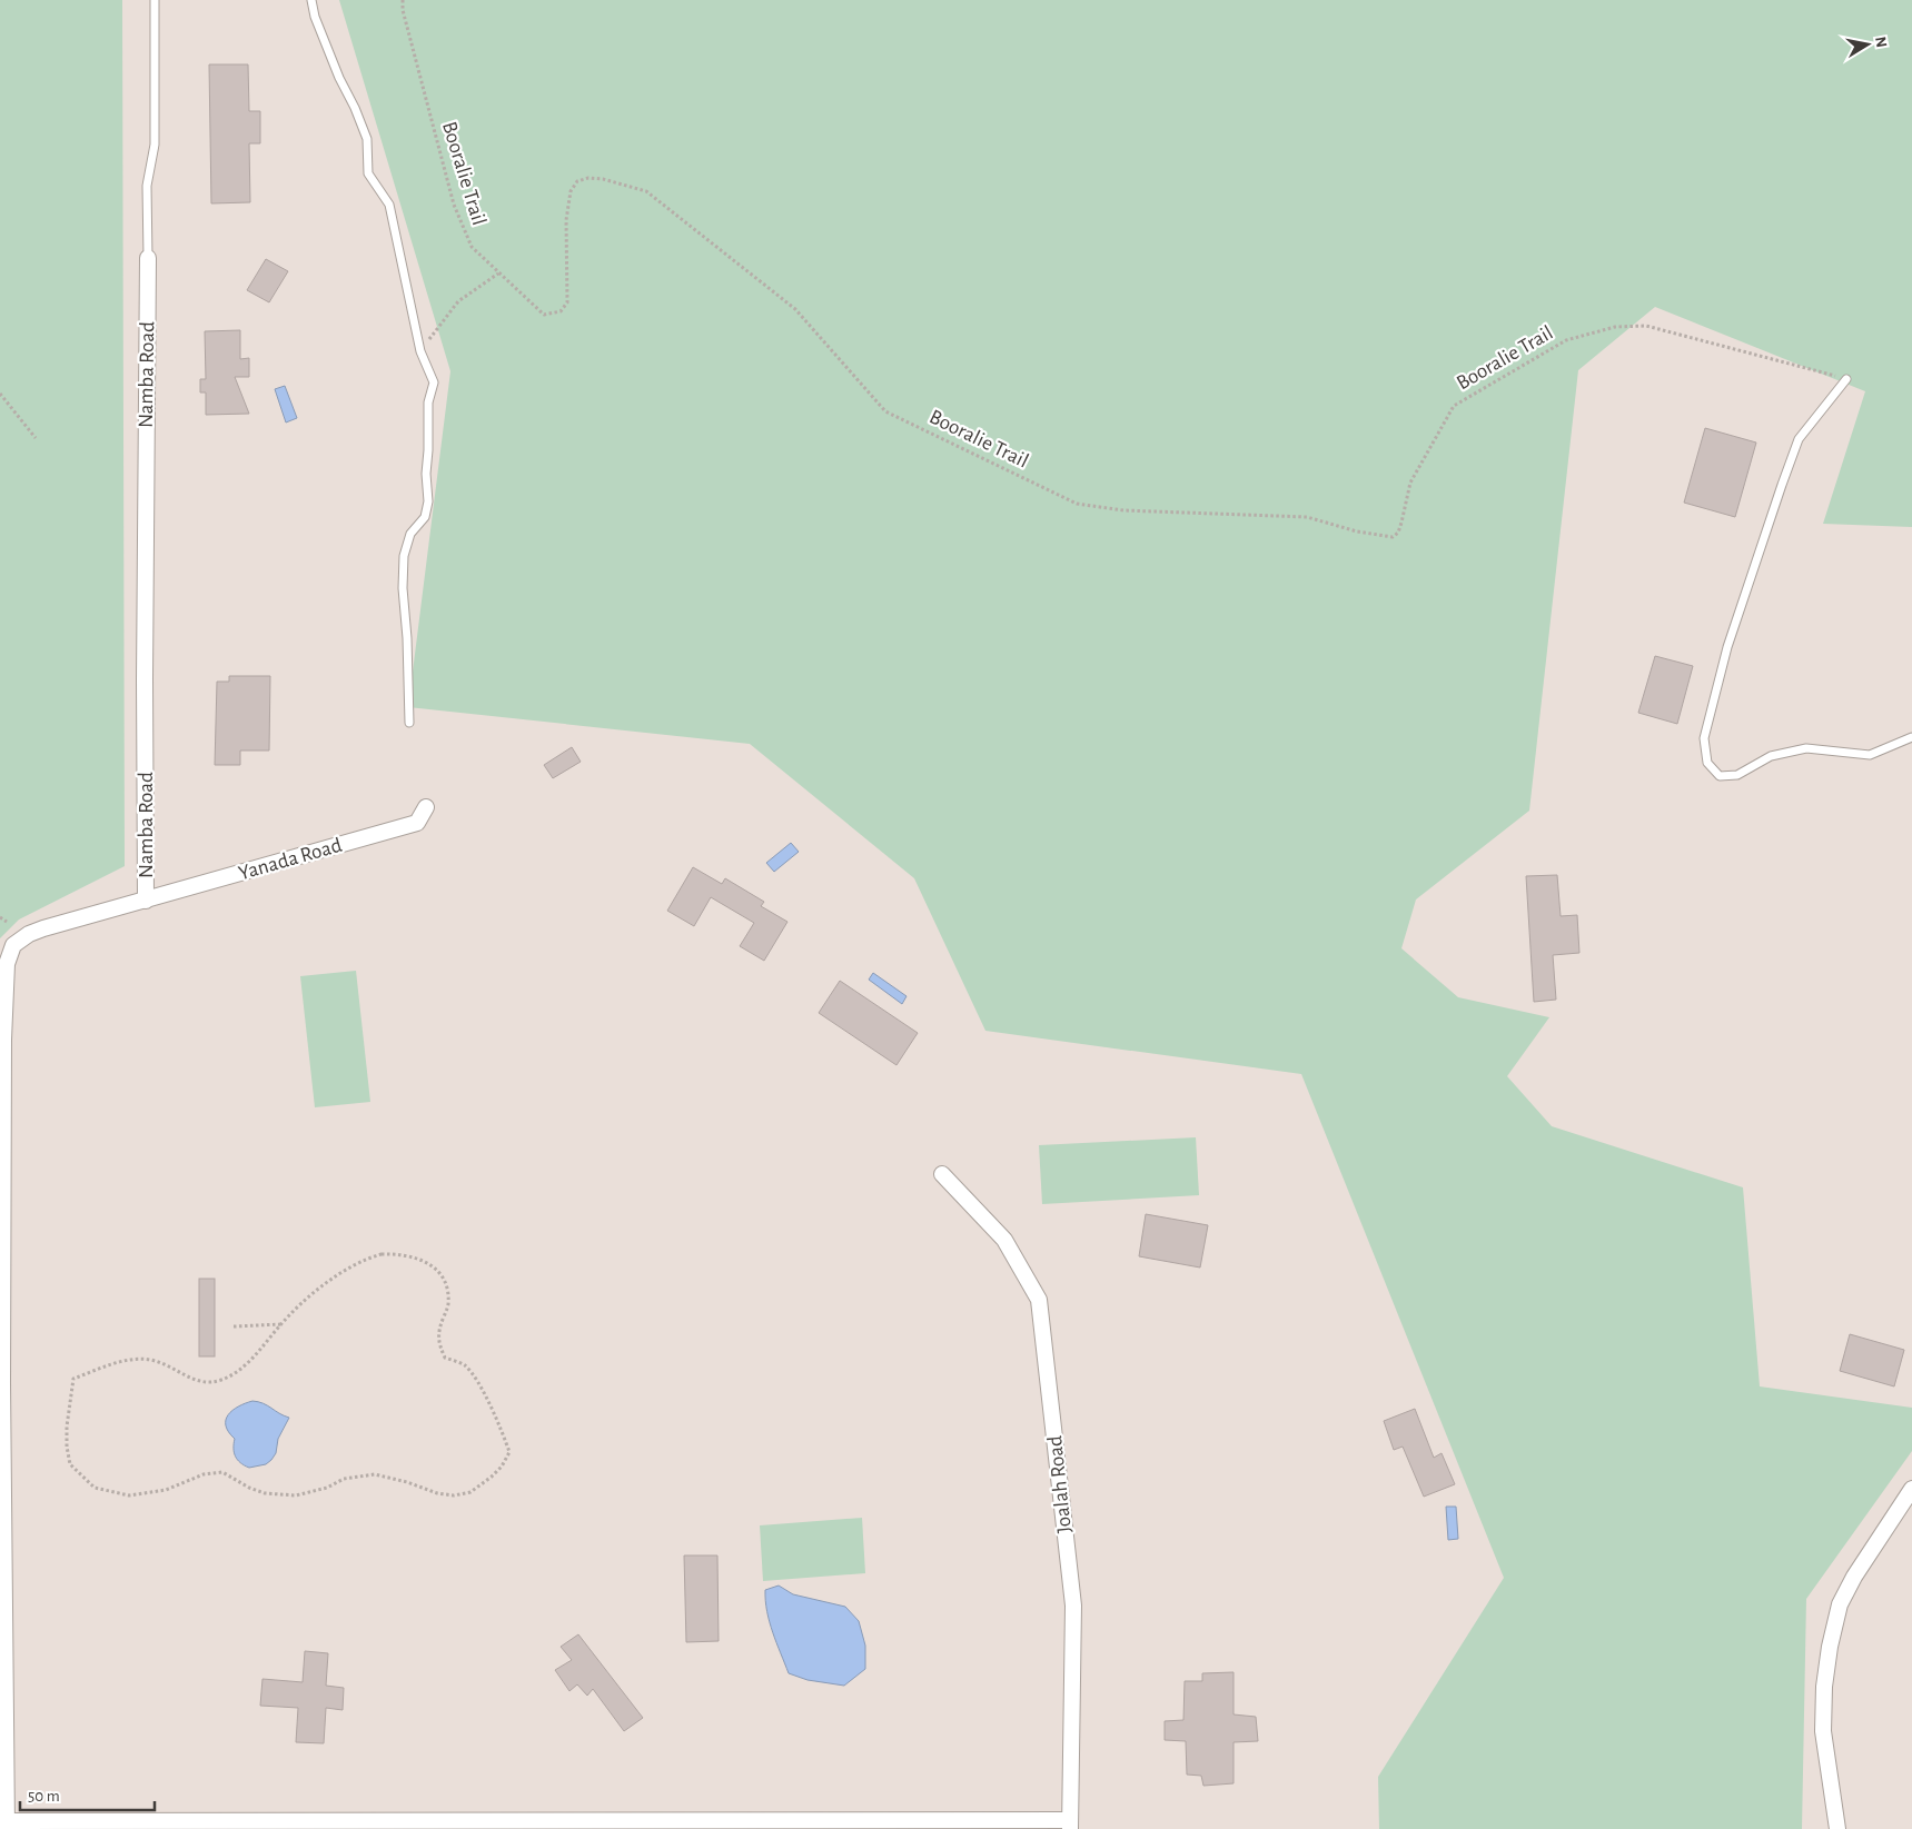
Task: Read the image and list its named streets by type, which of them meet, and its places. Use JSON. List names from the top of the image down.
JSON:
{
  "streets": {
    "street": ["Namba Road", "Yanada Road", "Joalah Road"],
    "path": ["Booralie Trail"]
  },
  "crossings": [
    ["Namba Road", "Yanada Road"]
  ],
  "scale_bar": "50 m",
  "north": "right"
}
